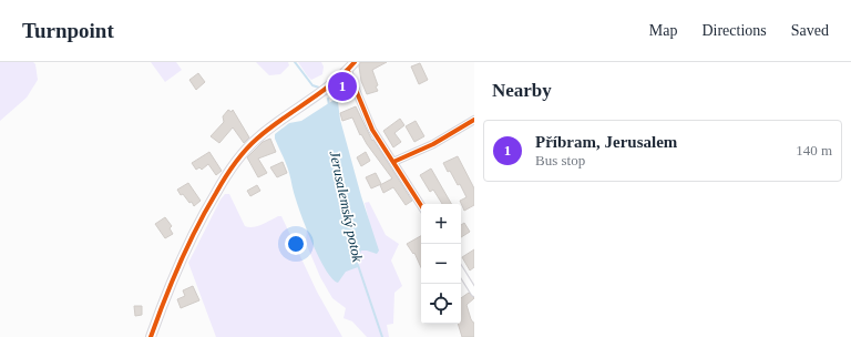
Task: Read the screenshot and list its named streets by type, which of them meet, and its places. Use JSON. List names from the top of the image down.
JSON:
{
  "water": ["Jerusalemský potok"],
  "page": {
    "header": "Turnpoint",
    "nav": ["Map", "Directions", "Saved"],
    "heading": "Nearby",
    "pins": "1",
    "list": [
      {
        "mark": "1",
        "name": "Příbram, Jerusalem",
        "note": "Bus stop",
        "value": "140 m"
      }
    ],
    "map_buttons": ["+", "−"]
  }
}
